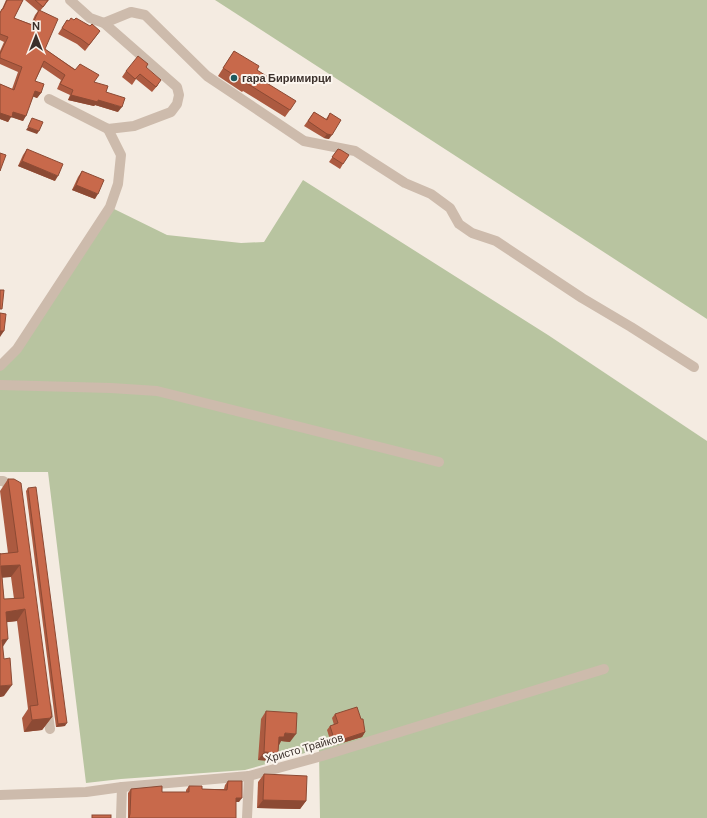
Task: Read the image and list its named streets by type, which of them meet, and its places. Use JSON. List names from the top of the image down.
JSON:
{
  "streets": {
    "street": ["Христо Трайков"]
  },
  "places": ["гара Биримирци"],
  "north": "top"
}
